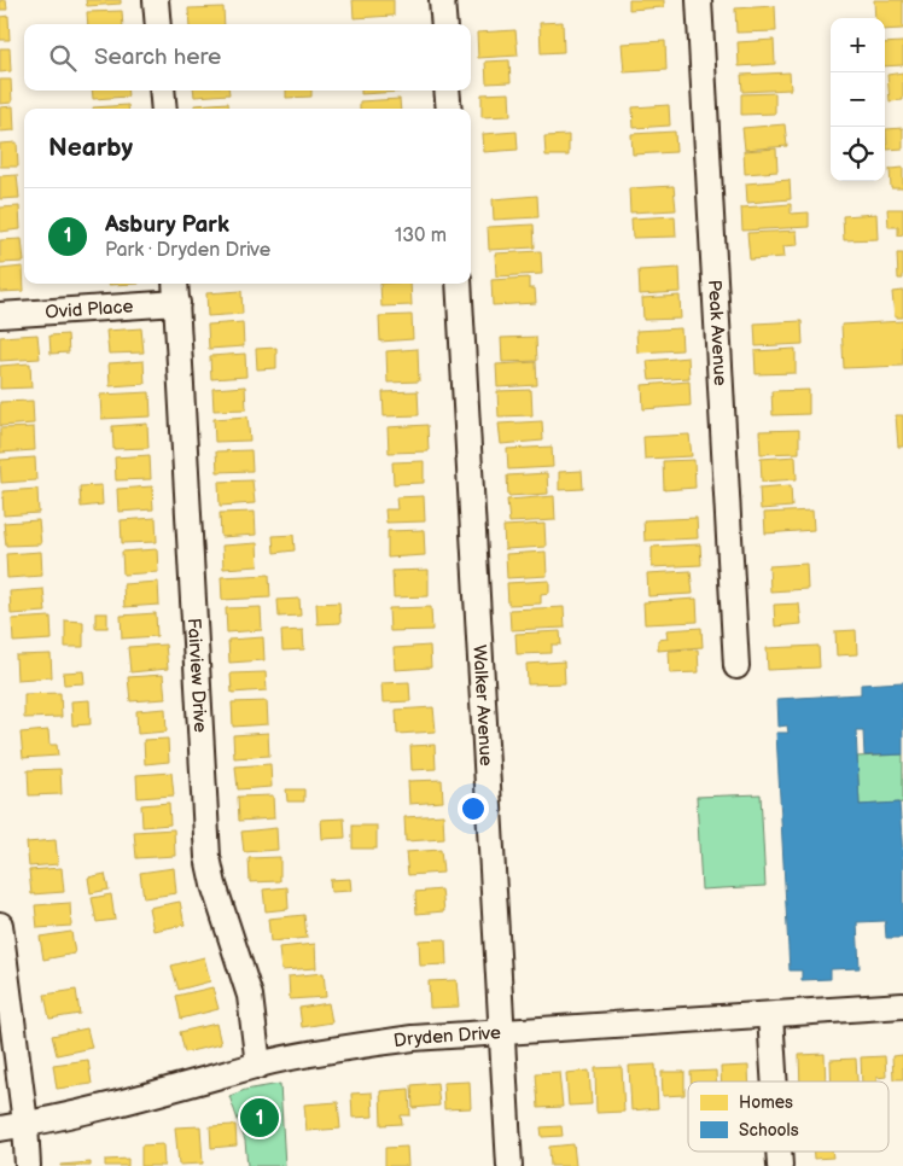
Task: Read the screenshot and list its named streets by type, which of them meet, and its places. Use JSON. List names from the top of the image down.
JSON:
{
  "streets": {
    "street": [
      "Ovid Place",
      "Peak Avenue",
      "Fairview Drive",
      "Walker Avenue",
      "Dryden Drive"
    ]
  },
  "crossings": [
    ["Ovid Place", "Fairview Drive"],
    ["Fairview Drive", "Dryden Drive"],
    ["Walker Avenue", "Dryden Drive"]
  ],
  "legend": ["Homes", "Schools"],
  "page": {
    "map_buttons": ["+", "−"],
    "search": "Search here",
    "heading": "Nearby",
    "list": [
      {
        "mark": "1",
        "name": "Asbury Park",
        "note": "Park · Dryden Drive",
        "value": "130 m"
      }
    ],
    "pins": "1"
  }
}
